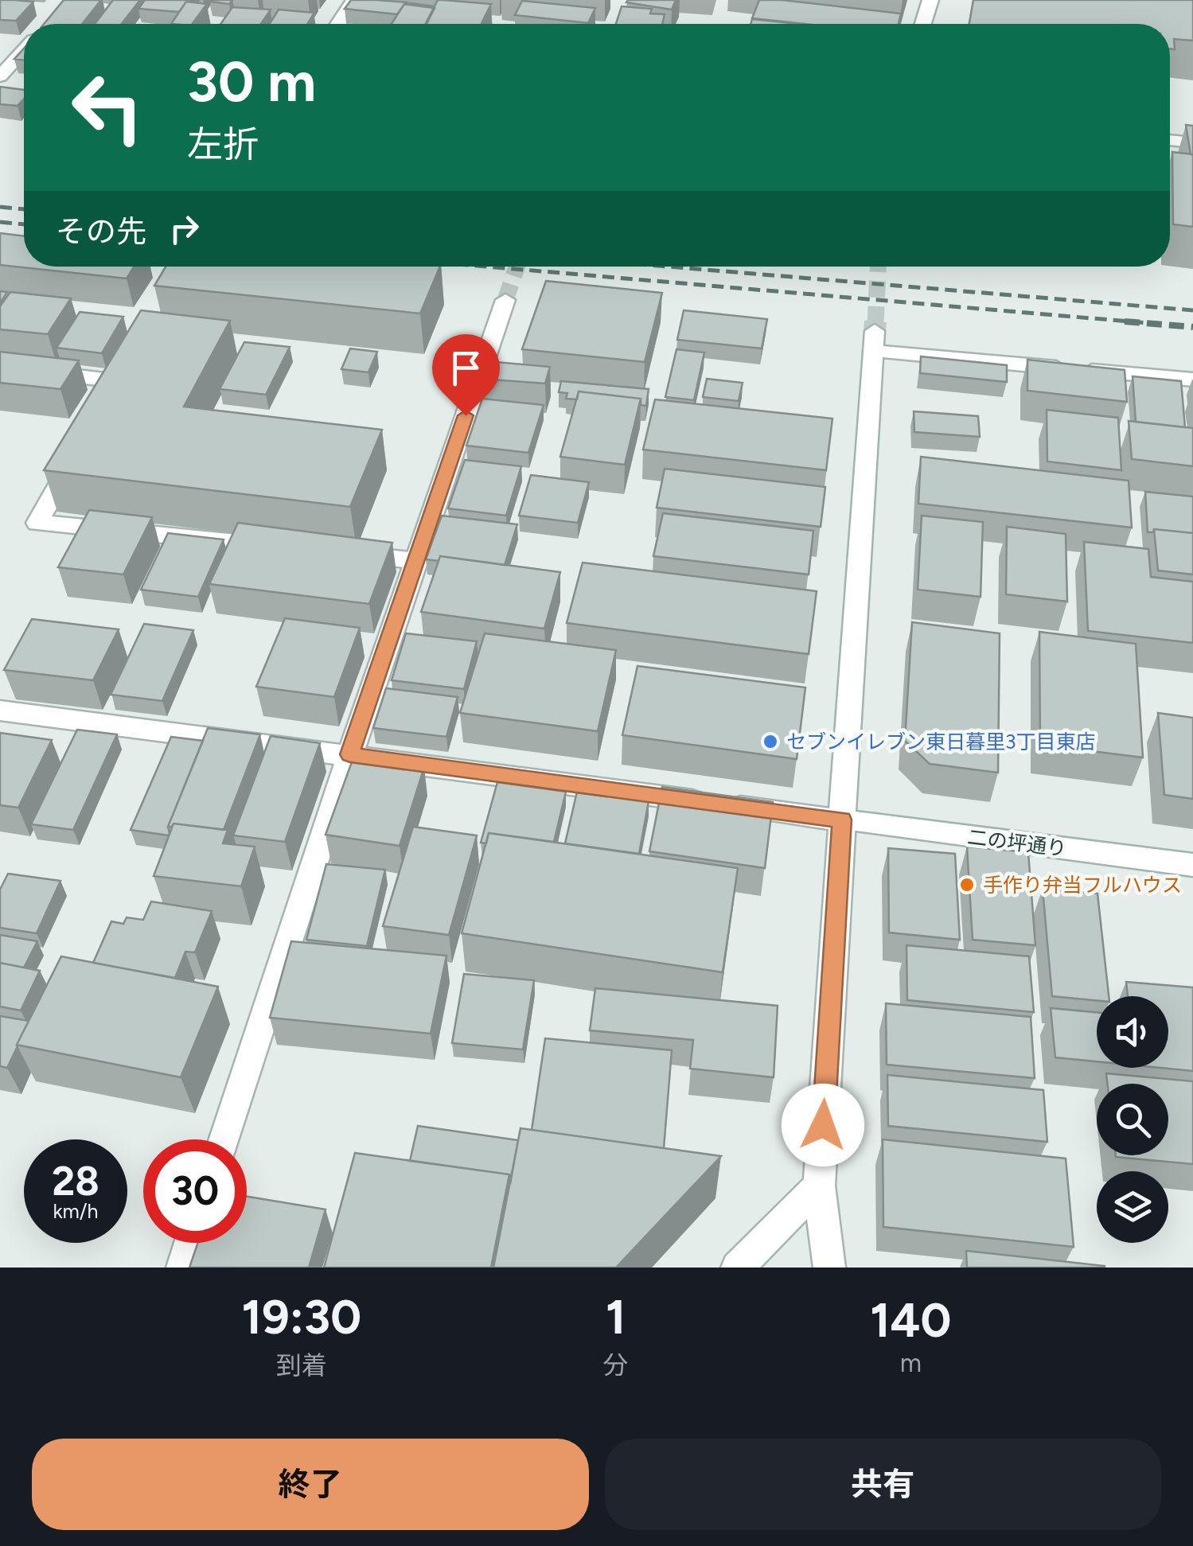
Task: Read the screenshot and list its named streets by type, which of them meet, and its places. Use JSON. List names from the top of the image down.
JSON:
{
  "streets": {
    "street": ["二の坪通り"]
  },
  "places": ["セブンイレブン東日暮里3丁目東店", "手作り弁当フルハウス"],
  "page": {
    "turn": ["30 m", "左折"],
    "then": "その先",
    "speed": "28 km/h",
    "limit": "30",
    "eta": [
      "19:30",
      "到着",
      "1",
      "分",
      "140",
      "m"
    ],
    "buttons": ["終了", "共有"]
  }
}
